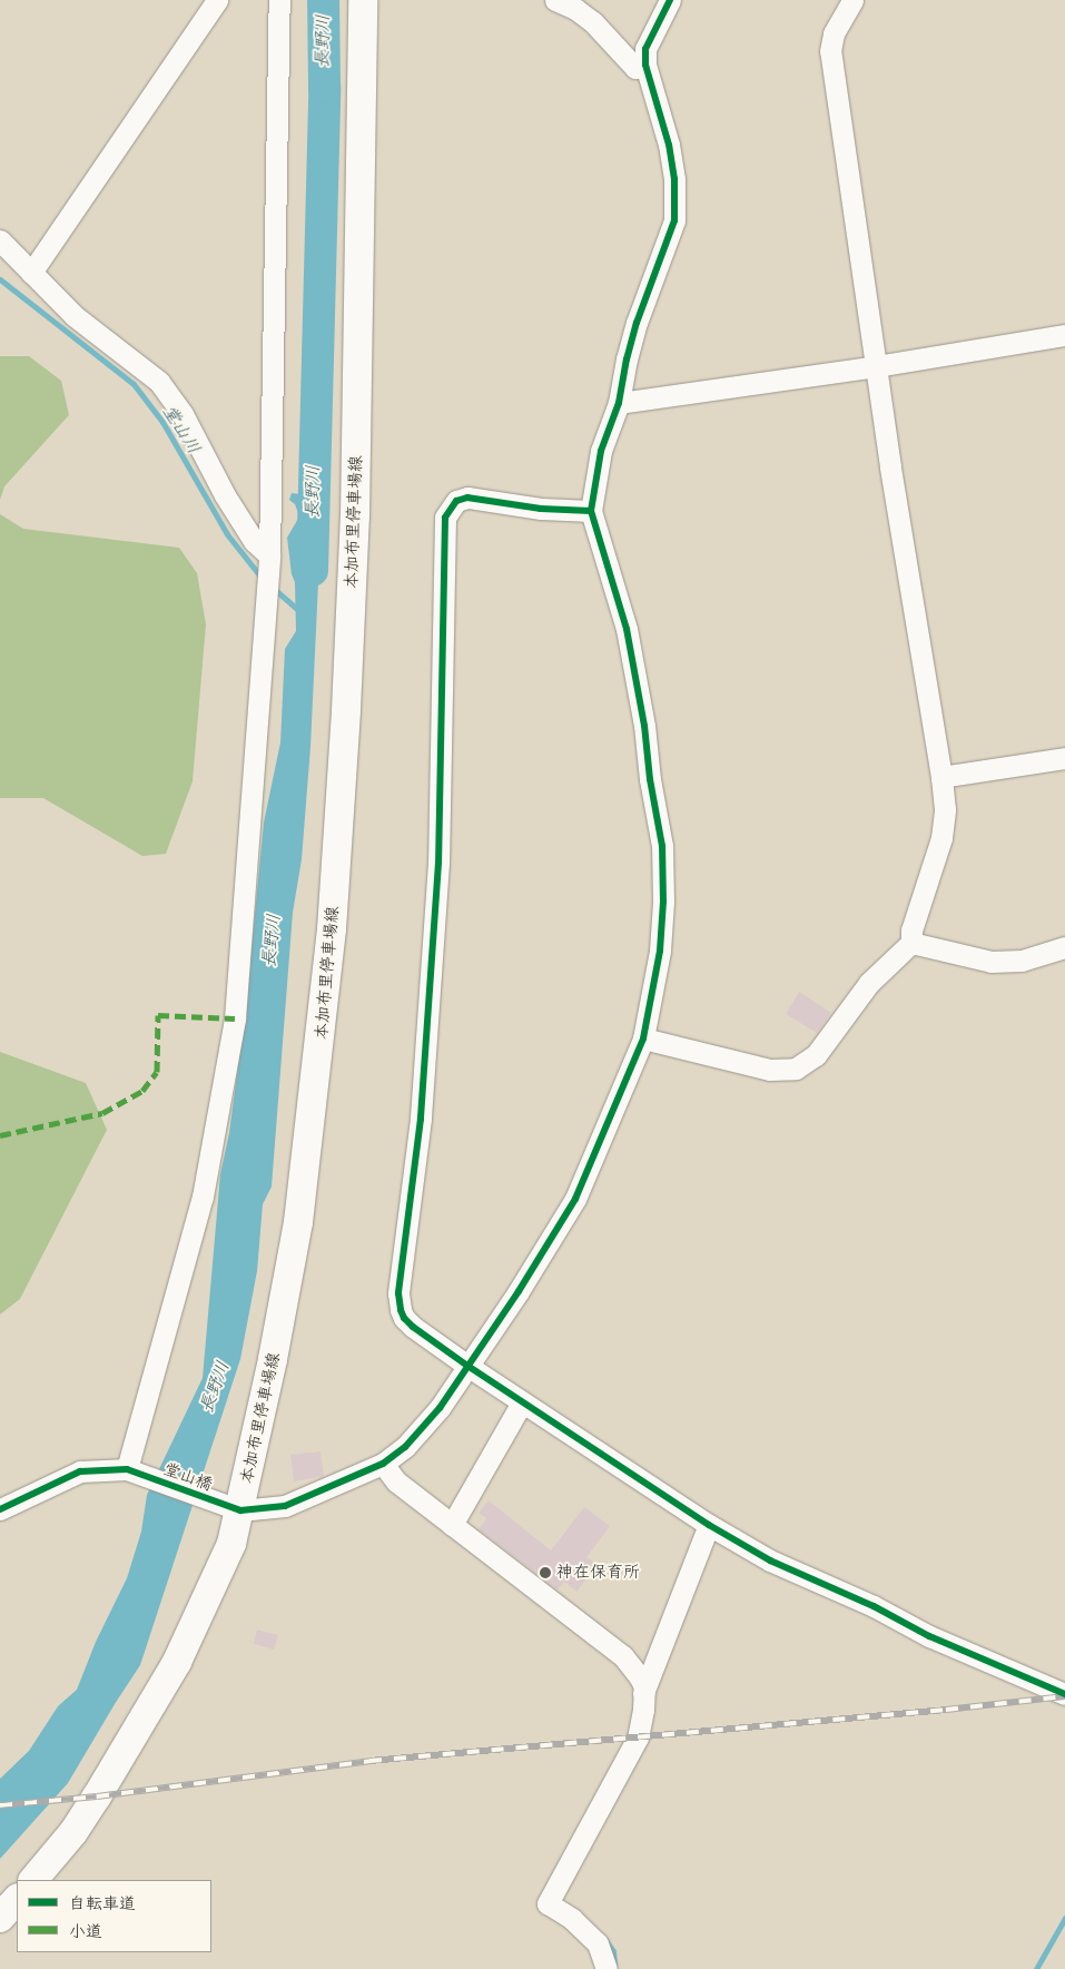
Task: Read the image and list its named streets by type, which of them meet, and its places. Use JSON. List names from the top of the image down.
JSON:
{
  "streets": {
    "main road": ["本加布里停車場線"],
    "street": ["堂山橋"]
  },
  "crossings": [
    ["本加布里停車場線", "堂山橋"]
  ],
  "water": ["長野川", "堂山川"],
  "places": ["神在保育所"],
  "legend": ["自転車道", "小道"]
}
